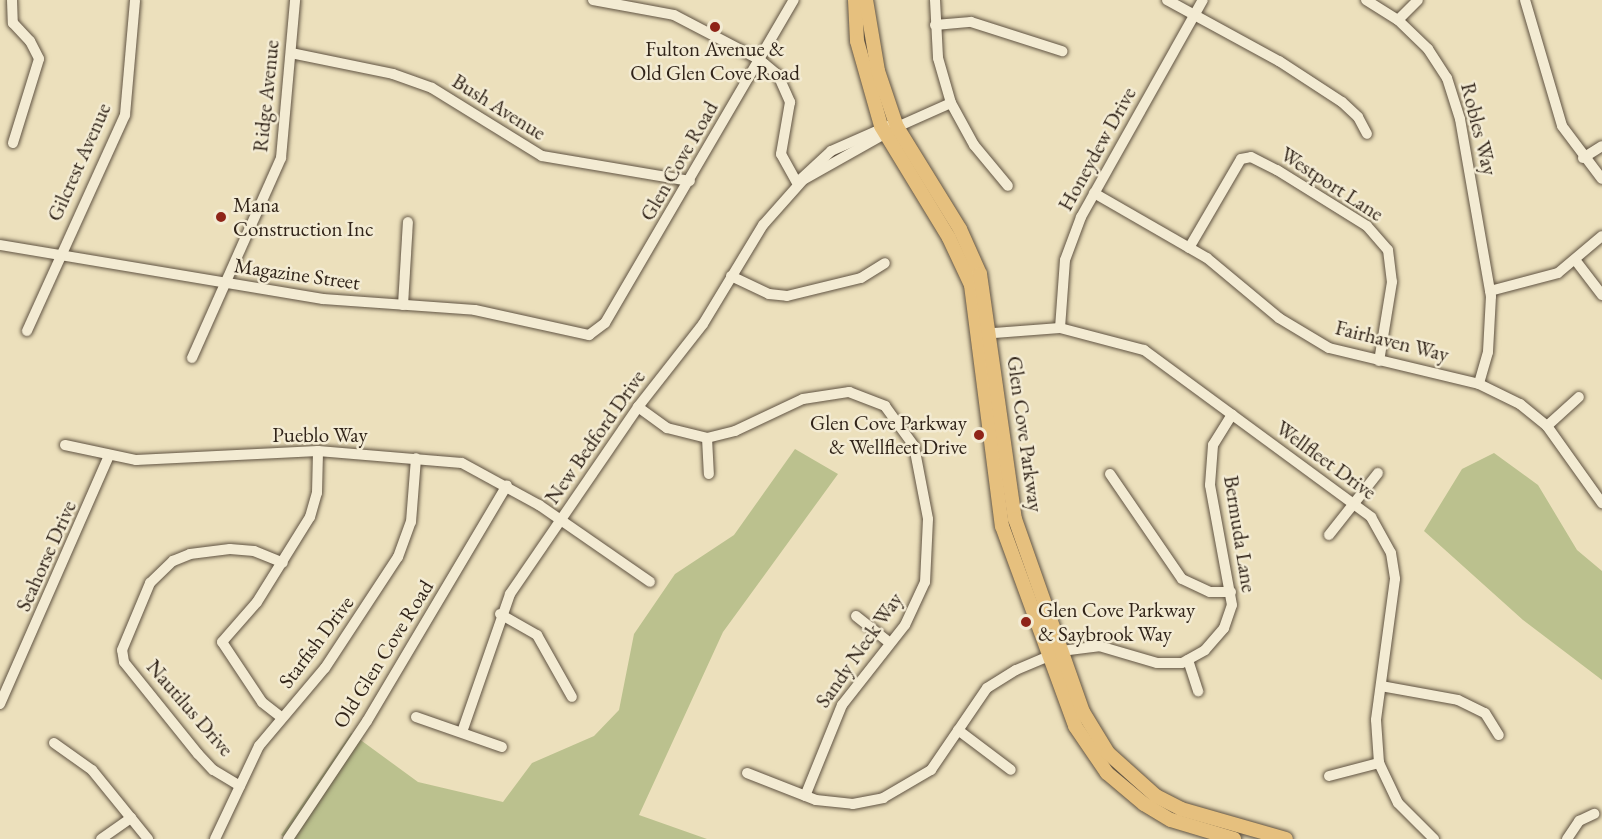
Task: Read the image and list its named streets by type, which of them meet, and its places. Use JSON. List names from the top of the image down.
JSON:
{
  "streets": {
    "main road": ["Glen Cove Parkway"],
    "street": [
      "Ridge Avenue",
      "Bush Avenue",
      "Robles Way",
      "Honeydew Drive",
      "Glen Cove Road",
      "Gilcrest Avenue",
      "Westport Lane",
      "Magazine Street",
      "Fairhaven Way",
      "Pueblo Way",
      "New Bedford Drive",
      "Wellfleet Drive",
      "Bermuda Lane",
      "Seahorse Drive",
      "Starfish Drive",
      "Sandy Neck Way",
      "Old Glen Cove Road",
      "Nautilus Drive"
    ]
  },
  "crossings": [
    ["Ridge Avenue", "Bush Avenue"],
    ["Ridge Avenue", "Magazine Street"],
    ["Bush Avenue", "Glen Cove Road"],
    ["Robles Way", "Fairhaven Way"],
    ["Honeydew Drive", "Fairhaven Way"],
    ["Honeydew Drive", "Wellfleet Drive"],
    ["Glen Cove Road", "Magazine Street"],
    ["Gilcrest Avenue", "Magazine Street"],
    ["Westport Lane", "Fairhaven Way"],
    ["Glen Cove Parkway", "New Bedford Drive"],
    ["Glen Cove Parkway", "Wellfleet Drive"],
    ["Pueblo Way", "New Bedford Drive"],
    ["Pueblo Way", "Seahorse Drive"],
    ["Pueblo Way", "Starfish Drive"],
    ["Pueblo Way", "Old Glen Cove Road"],
    ["New Bedford Drive", "Sandy Neck Way"],
    ["Wellfleet Drive", "Bermuda Lane"],
    ["Starfish Drive", "Nautilus Drive"]
  ],
  "places": [
    "Fulton Avenue & Old Glen Cove Road",
    "Mana Construction Inc",
    "Glen Cove Parkway & Wellfleet Drive",
    "Glen Cove Parkway & Saybrook Way"
  ]
}
